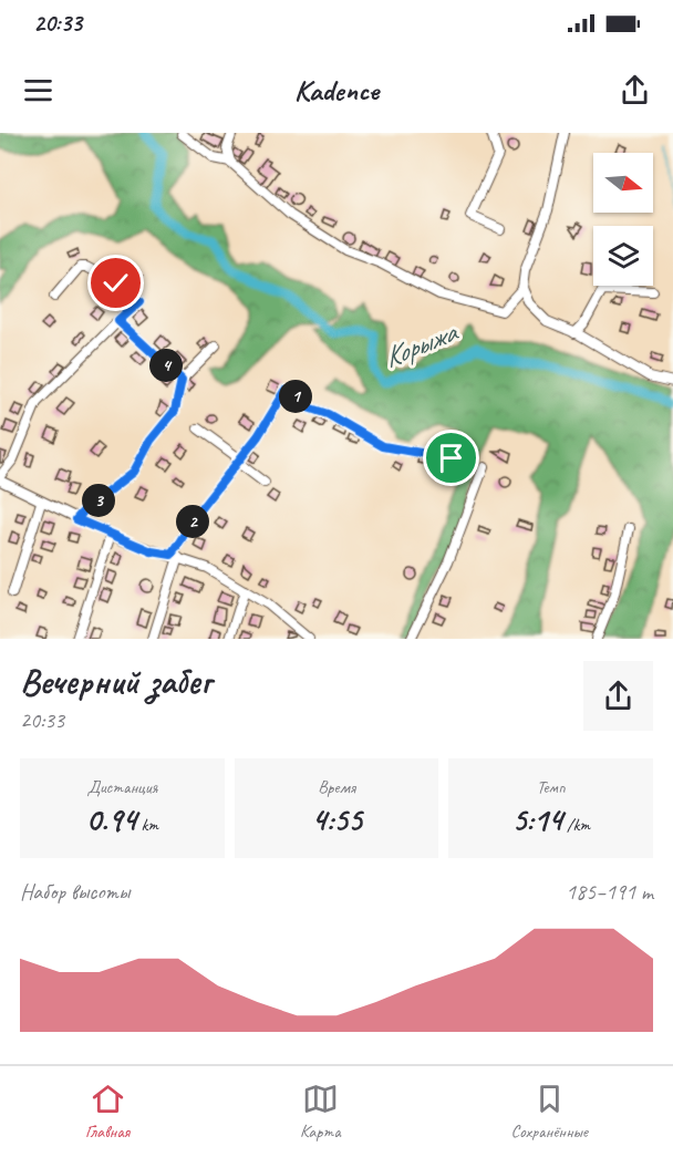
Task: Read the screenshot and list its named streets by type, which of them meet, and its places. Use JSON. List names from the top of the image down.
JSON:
{
  "water": ["Корыжа"],
  "north": "right",
  "page": {
    "status": "20:33",
    "header": "Kadence",
    "pins": [
      "4",
      "1",
      "3",
      "2"
    ],
    "heading": ["Вечерний забег", "20:33"],
    "stats": [
      ["Дистанция", "0.94 km"],
      ["Время", "4:55"],
      ["Темп", "5:14 /km"]
    ],
    "chart": ["Набор высоты", "185–191 m"],
    "tabs": ["Главная", "Карта", "Сохранённые"]
  }
}
